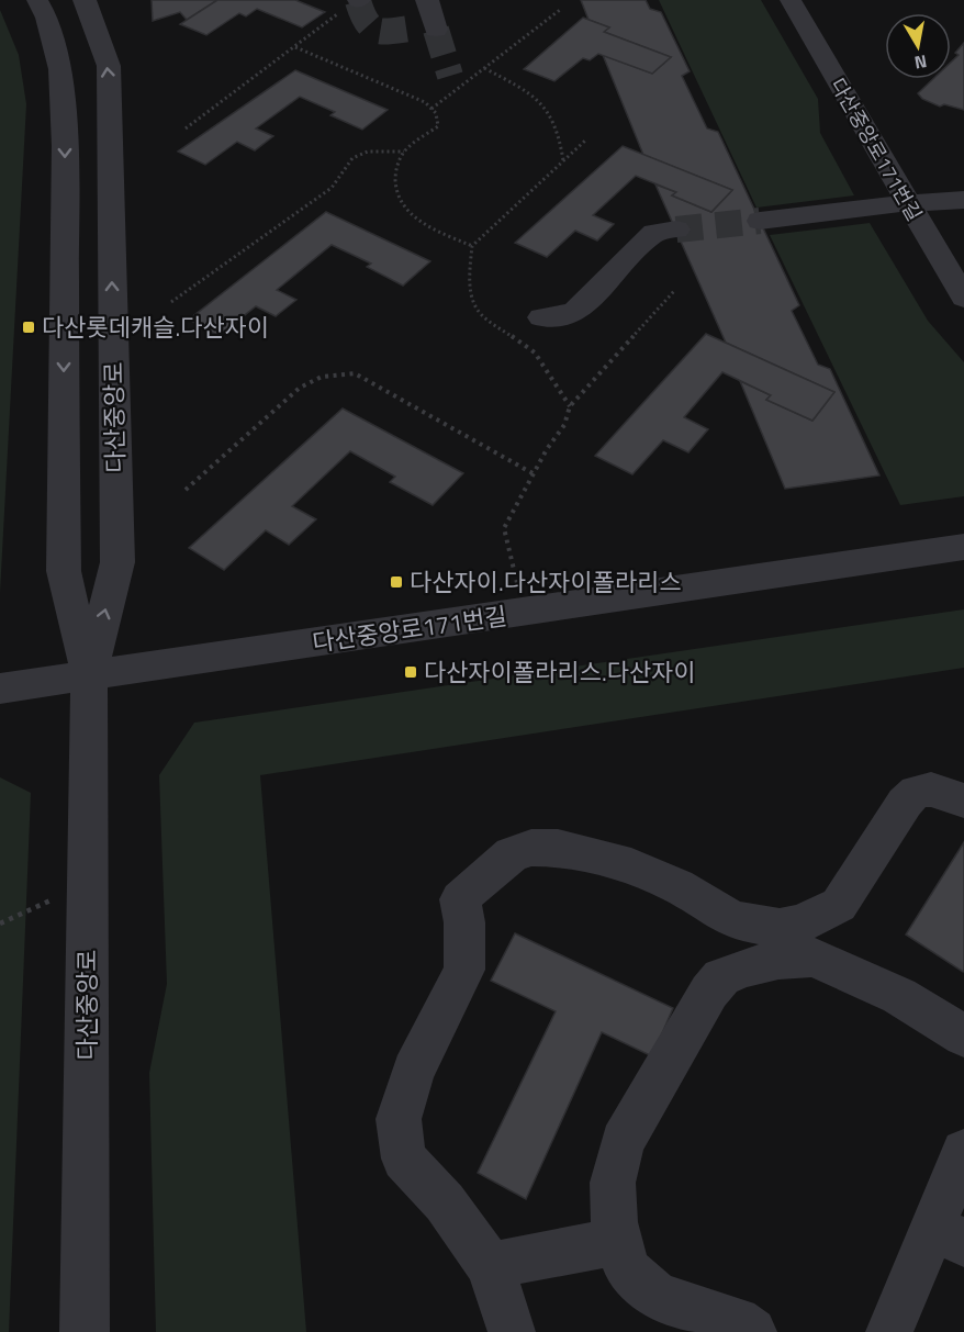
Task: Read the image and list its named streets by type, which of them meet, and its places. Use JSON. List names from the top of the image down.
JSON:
{
  "streets": {
    "street": ["다산중앙로171번길", "다산중앙로"]
  },
  "crossings": [
    ["다산중앙로171번길", "다산중앙로"]
  ],
  "places": {
    "transit": ["다산롯데캐슬.다산자이", "다산자이.다산자이폴라리스", "다산자이폴라리스.다산자이"]
  },
  "north": "bottom"
}
